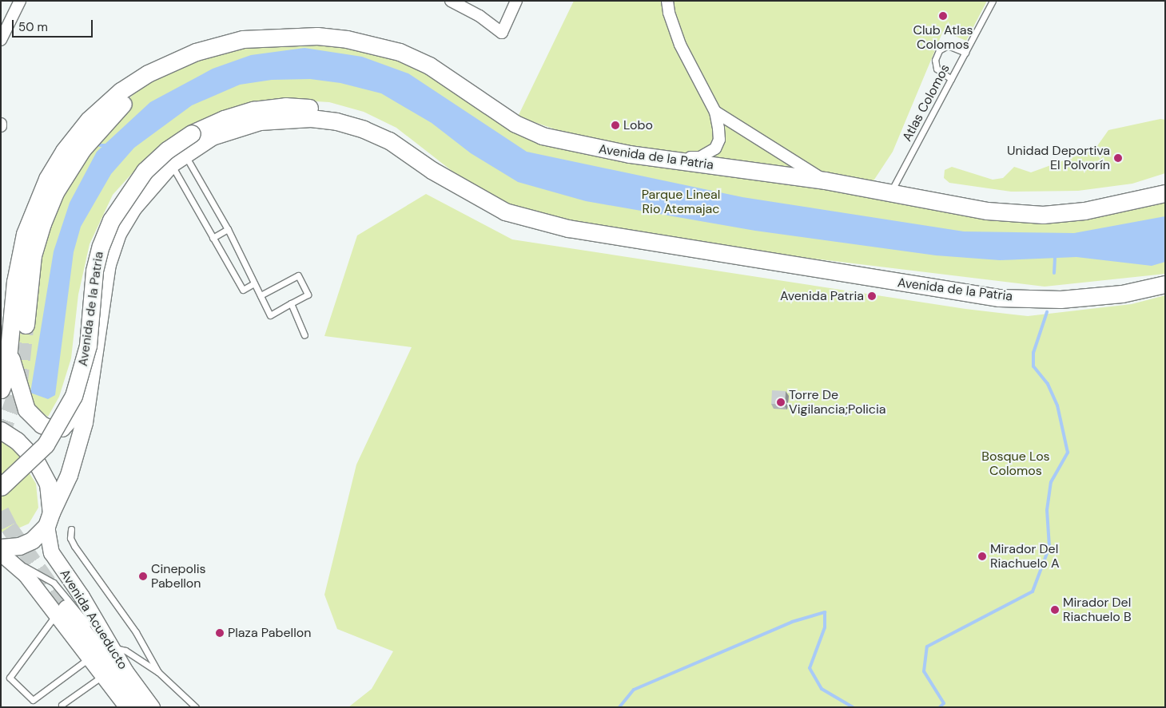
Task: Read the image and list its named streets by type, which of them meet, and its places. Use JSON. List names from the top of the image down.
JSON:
{
  "streets": {
    "main road": ["Avenida de la Patria", "Avenida Acueducto"],
    "lane": ["Atlas Colomos"]
  },
  "crossings": [
    ["Atlas Colomos", "Avenida de la Patria"],
    ["Avenida de la Patria", "Avenida Acueducto"]
  ],
  "parks": ["Parque Lineal Rio Atemajac", "Bosque Los Colomos"],
  "places": [
    "Club Atlas Colomos",
    "Lobo",
    "Unidad Deportiva El Polvorín",
    "Avenida Patria",
    "Torre De Vigilancia;Policia",
    "Mirador Del Riachuelo A",
    "Cinepolis Pabellon",
    "Mirador Del Riachuelo B",
    "Plaza Pabellon"
  ],
  "scale_bar": "50 m"
}
